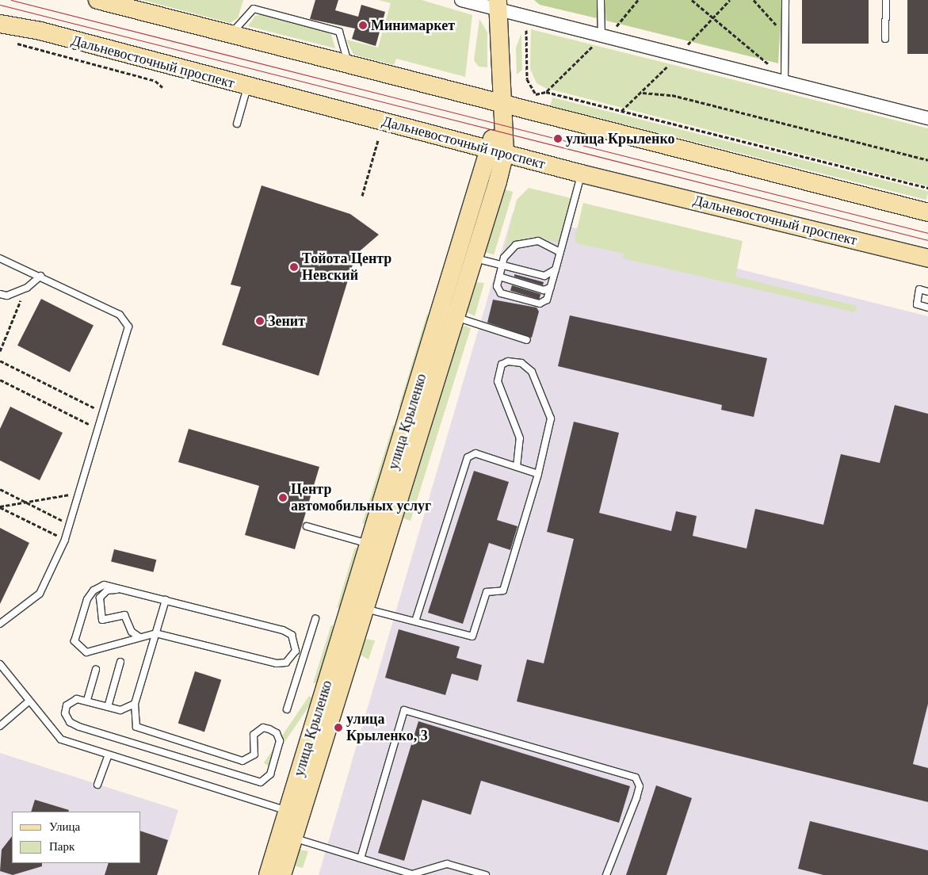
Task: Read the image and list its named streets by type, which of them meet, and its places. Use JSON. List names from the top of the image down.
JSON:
{
  "streets": {
    "main road": ["Дальневосточный проспект", "улица Крыленко"]
  },
  "crossings": [
    ["Дальневосточный проспект", "улица Крыленко"]
  ],
  "places": [
    "Минимаркет",
    "улица Крыленко",
    "Тойота Центр Невский",
    "Зенит",
    "Центр автомобильных услуг",
    "улица Крыленко, 3"
  ],
  "legend": ["Улица", "Парк"]
}
